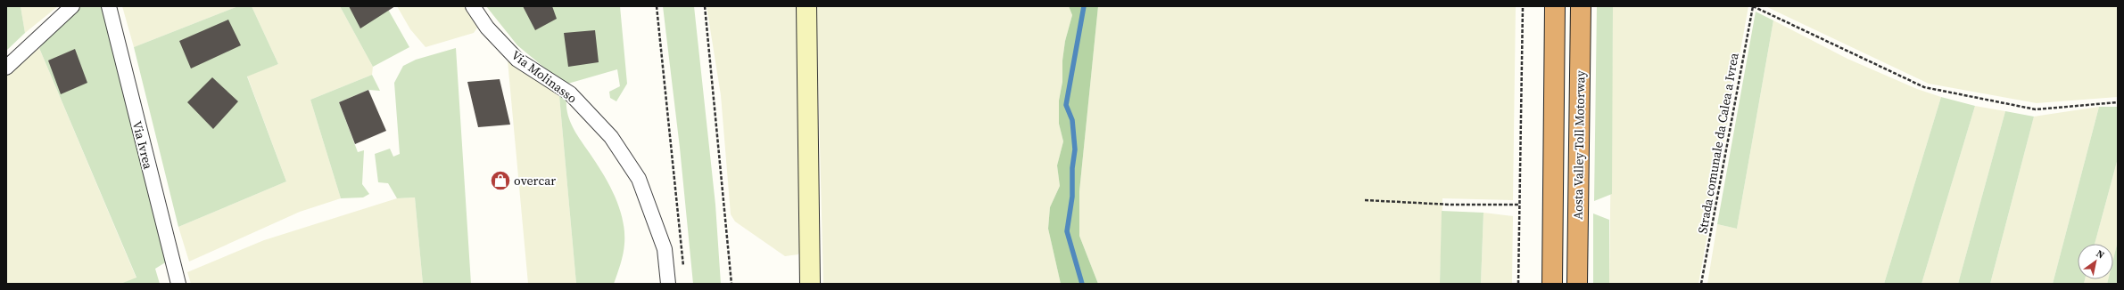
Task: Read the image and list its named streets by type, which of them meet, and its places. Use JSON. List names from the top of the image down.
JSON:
{
  "streets": {
    "highway": ["Aosta Valley Toll Motorway"],
    "street": ["Via Molinasso", "Via Ivrea"],
    "path": ["Strada comunale da Calea a Ivrea"]
  },
  "places": {
    "shop": ["overcar"]
  },
  "north": "top right"
}
